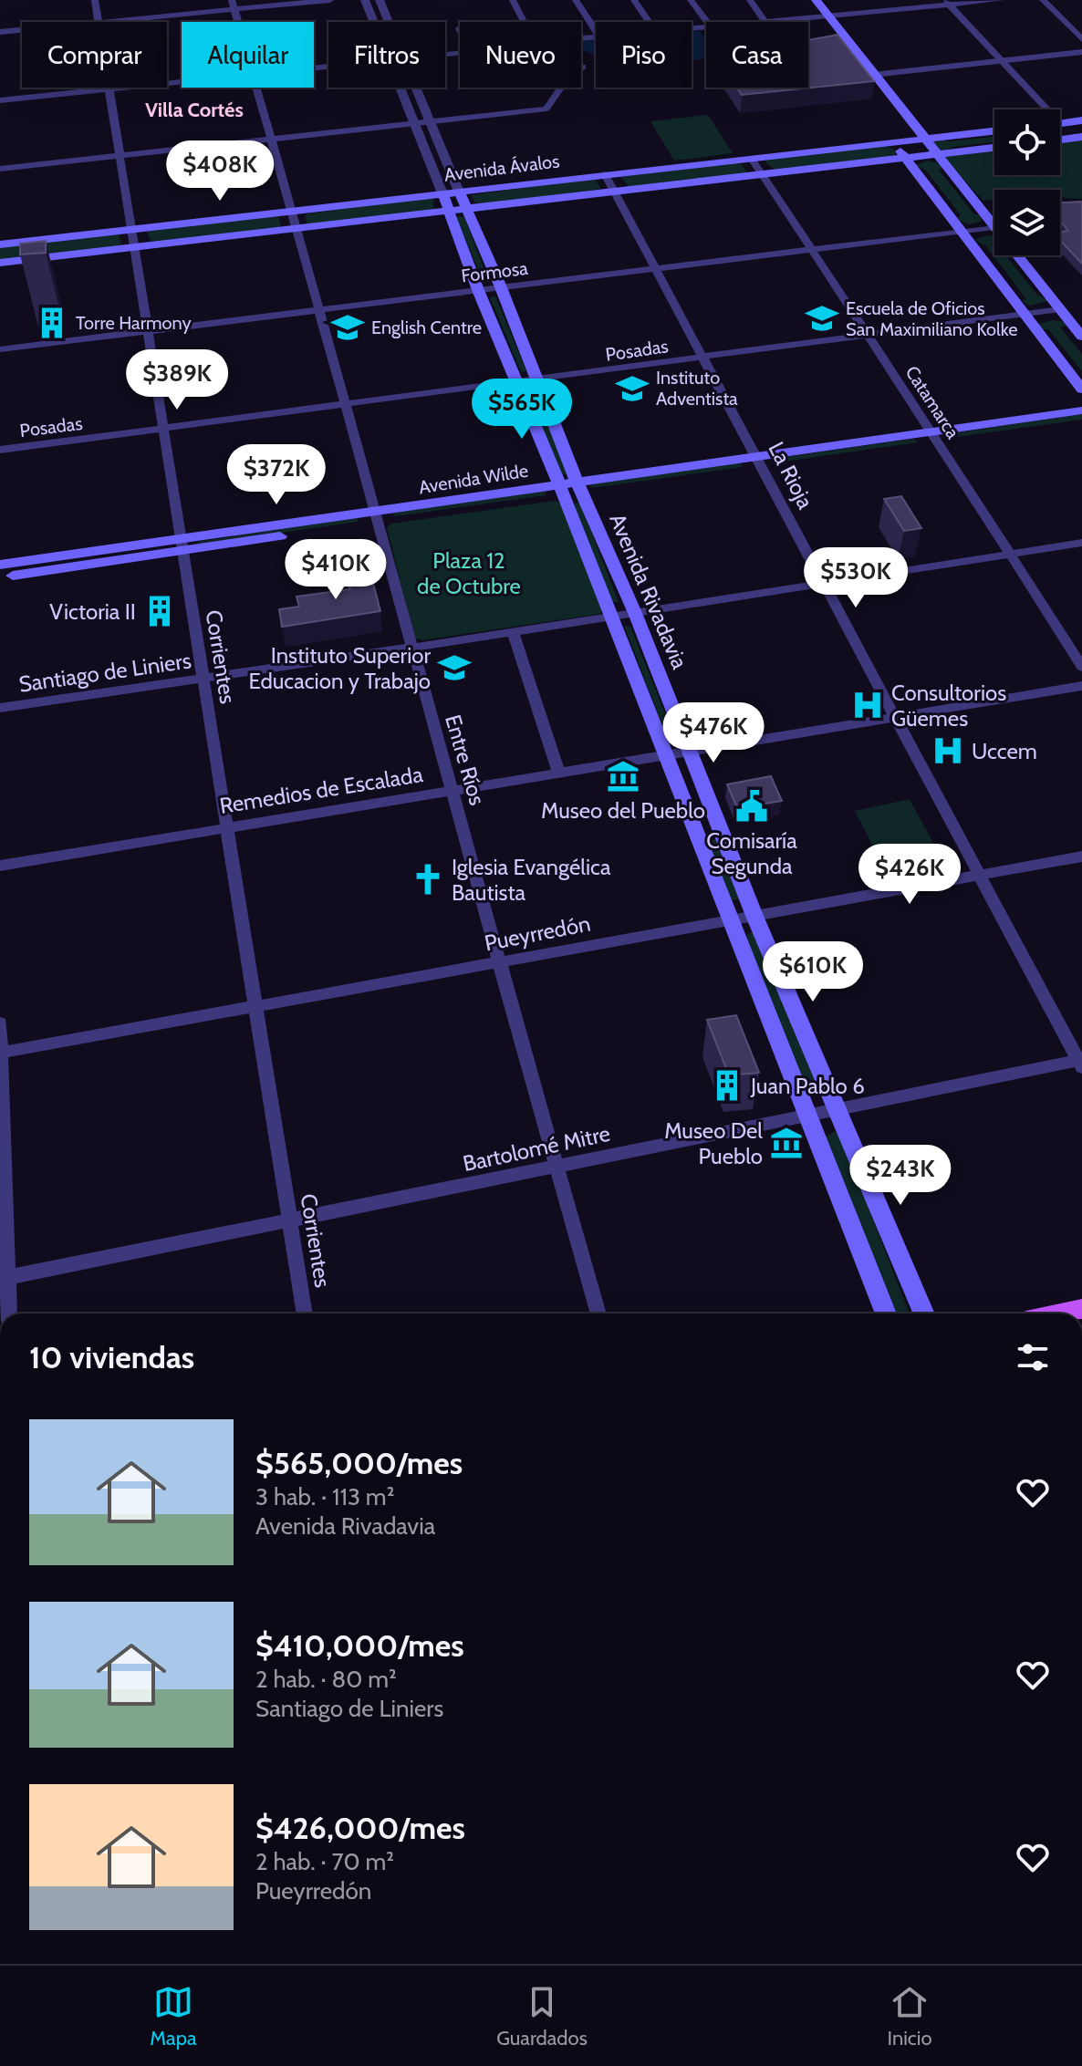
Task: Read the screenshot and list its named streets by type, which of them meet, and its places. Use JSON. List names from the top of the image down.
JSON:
{
  "streets": {
    "main road": ["Avenida Ávalos", "Avenida Wilde", "Avenida Rivadavia"],
    "street": [
      "Formosa",
      "Posadas",
      "Catamarca",
      "La Rioja",
      "Corrientes",
      "Santiago de Liniers",
      "Entre Ríos",
      "Remedios de Escalada",
      "Pueyrredón",
      "Bartolomé Mitre"
    ]
  },
  "crossings": [
    ["Avenida Ávalos", "Catamarca"],
    ["Avenida Ávalos", "La Rioja"],
    ["Avenida Ávalos", "Avenida Rivadavia"],
    ["Avenida Ávalos", "Corrientes"],
    ["Avenida Ávalos", "Entre Ríos"],
    ["Formosa", "Catamarca"],
    ["Formosa", "La Rioja"],
    ["Formosa", "Avenida Rivadavia"],
    ["Formosa", "Corrientes"],
    ["Formosa", "Entre Ríos"],
    ["Posadas", "Catamarca"],
    ["Posadas", "La Rioja"],
    ["Posadas", "Avenida Rivadavia"],
    ["Posadas", "Corrientes"],
    ["Posadas", "Entre Ríos"],
    ["Catamarca", "Avenida Wilde"],
    ["Catamarca", "Santiago de Liniers"],
    ["La Rioja", "Avenida Wilde"],
    ["La Rioja", "Santiago de Liniers"],
    ["La Rioja", "Remedios de Escalada"],
    ["La Rioja", "Pueyrredón"],
    ["La Rioja", "Bartolomé Mitre"],
    ["Avenida Wilde", "Avenida Rivadavia"],
    ["Avenida Wilde", "Corrientes"],
    ["Avenida Wilde", "Entre Ríos"],
    ["Avenida Rivadavia", "Santiago de Liniers"],
    ["Avenida Rivadavia", "Remedios de Escalada"],
    ["Avenida Rivadavia", "Pueyrredón"],
    ["Avenida Rivadavia", "Bartolomé Mitre"],
    ["Corrientes", "Santiago de Liniers"],
    ["Corrientes", "Remedios de Escalada"],
    ["Corrientes", "Pueyrredón"],
    ["Corrientes", "Bartolomé Mitre"],
    ["Santiago de Liniers", "Entre Ríos"],
    ["Entre Ríos", "Remedios de Escalada"],
    ["Entre Ríos", "Pueyrredón"],
    ["Entre Ríos", "Bartolomé Mitre"]
  ],
  "districts": ["Villa Cortés"],
  "parks": ["Plaza 12 de Octubre"],
  "places": {
    "school or university": [
      "Escuela de Oficios San Maximiliano Kolke",
      "English Centre",
      "Instituto Adventista",
      "Instituto Superior Educacion y Trabajo"
    ],
    "building": ["Torre Harmony", "Victoria II", "Juan Pablo 6"],
    "hospital": ["Consultorios Güemes", "Uccem"],
    "museum": ["Museo del Pueblo", "Museo Del Pueblo"],
    "public building": ["Comisaría Segunda"],
    "church": ["Iglesia Evangélica Bautista"]
  },
  "page": {
    "chip": [
      "Comprar",
      "Alquilar",
      "Filtros",
      "Nuevo",
      "Piso",
      "Casa"
    ],
    "price": [
      "$408K",
      "$389K",
      "$565K",
      "$372K",
      "$410K",
      "$530K",
      "$476K",
      "$426K",
      "$610K",
      "$243K"
    ],
    "heading": "10 viviendas",
    "list": [
      {
        "name": "$565,000/mes",
        "note": "3 hab. · 113 m² · Avenida Rivadavia"
      },
      {
        "name": "$410,000/mes",
        "note": "2 hab. · 80 m² · Santiago de Liniers"
      },
      {
        "name": "$426,000/mes",
        "note": "2 hab. · 70 m² · Pueyrredón"
      }
    ],
    "tabs": ["Mapa", "Guardados", "Inicio"]
  }
}
